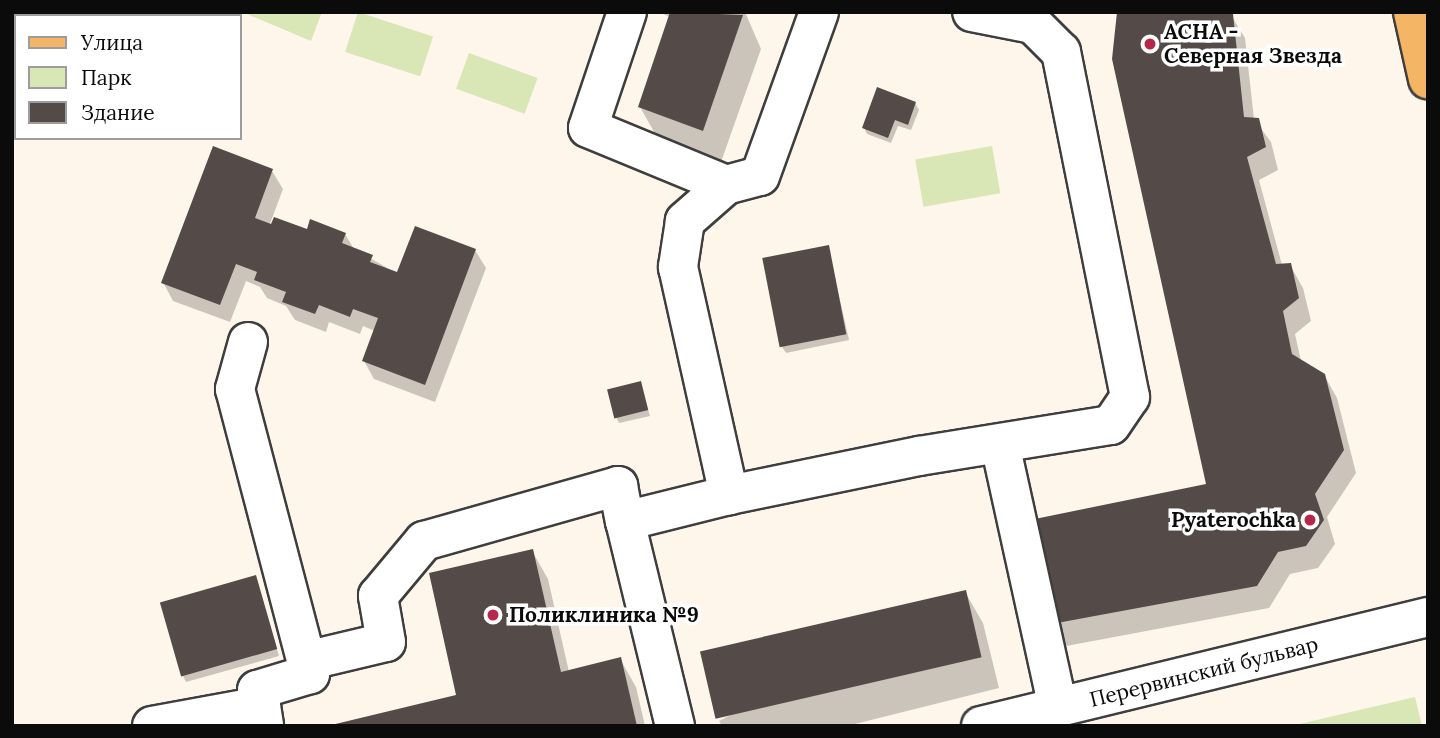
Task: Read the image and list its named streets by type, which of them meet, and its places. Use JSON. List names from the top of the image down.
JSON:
{
  "streets": {
    "street": ["Перервинский бульвар"]
  },
  "places": ["АСНА - Северная Звезда", "Pyaterochka", "Поликлиника №9"],
  "legend": ["Улица", "Парк", "Здание"]
}
